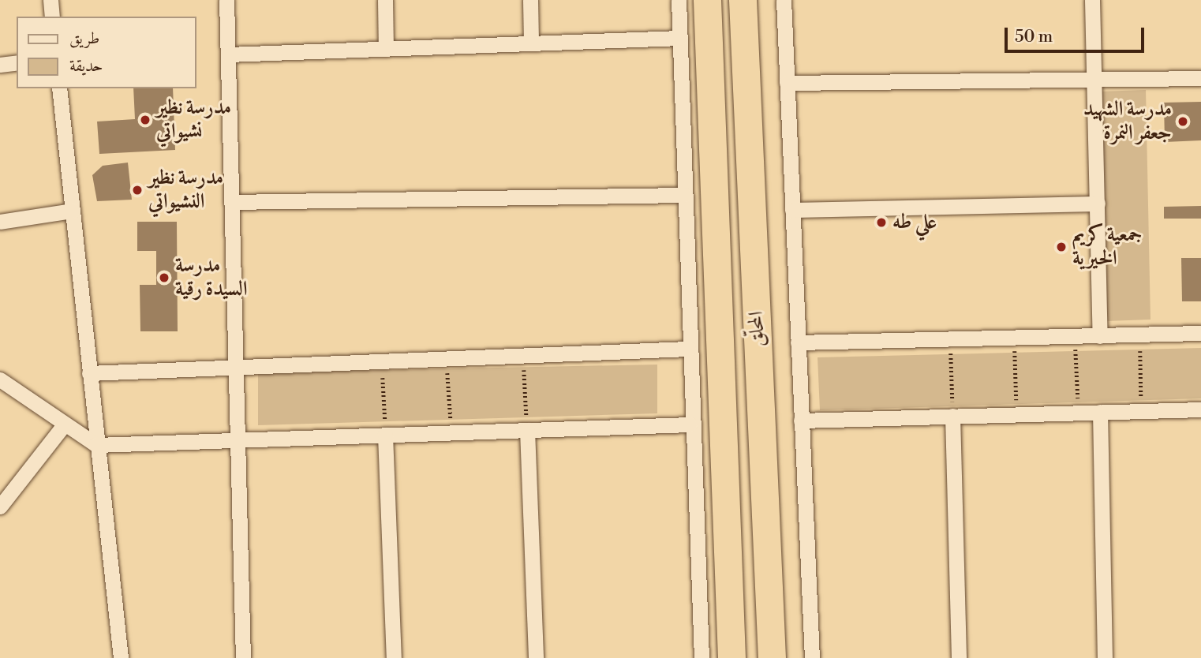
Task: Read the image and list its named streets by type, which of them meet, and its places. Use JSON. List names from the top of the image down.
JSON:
{
  "streets": {
    "highway": ["المحلّق"]
  },
  "places": [
    "مدرسة نظير نشيواتي",
    "مدرسة الشهيد جعفر النمرة",
    "مدرسة نظير النشيواتي",
    "علي طه",
    "جمعية كريم الخيرية",
    "مدرسة السيدة رقية"
  ],
  "legend": ["طريق", "حديقة"],
  "scale_bar": "50 m"
}
